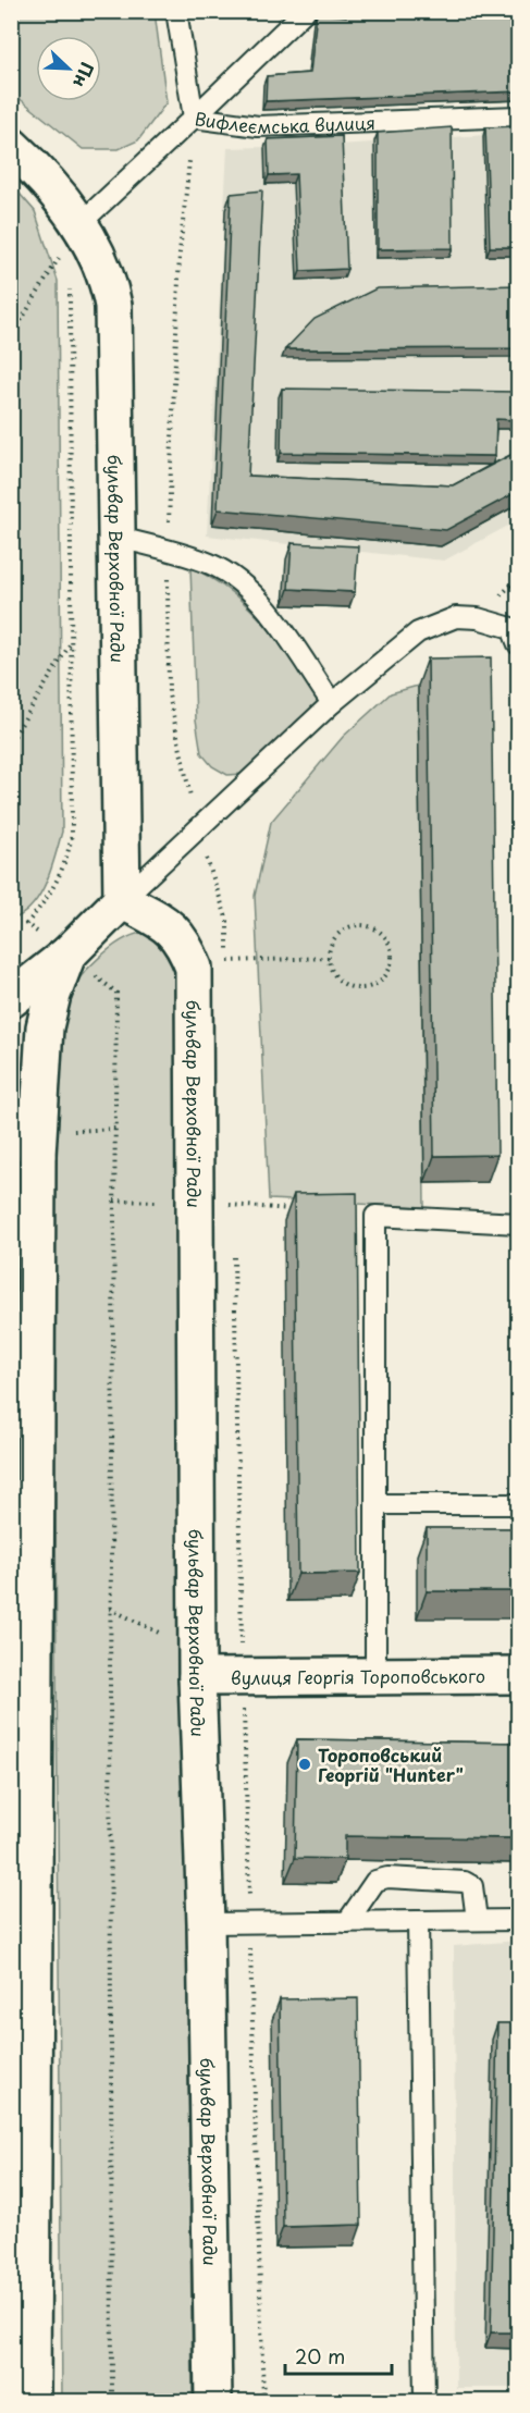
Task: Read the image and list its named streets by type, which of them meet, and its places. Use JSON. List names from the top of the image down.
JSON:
{
  "streets": {
    "street": ["бульвар Верховної Ради", "вулиця Георгія Тороповського"],
    "lane": ["Вифлеємська вулиця"]
  },
  "crossings": [
    ["Вифлеємська вулиця", "бульвар Верховної Ради"],
    ["бульвар Верховної Ради", "вулиця Георгія Тороповського"]
  ],
  "places": ["Тороповський Георгій \"Hunter\""],
  "scale_bar": "20 m",
  "north": "bottom right"
}
